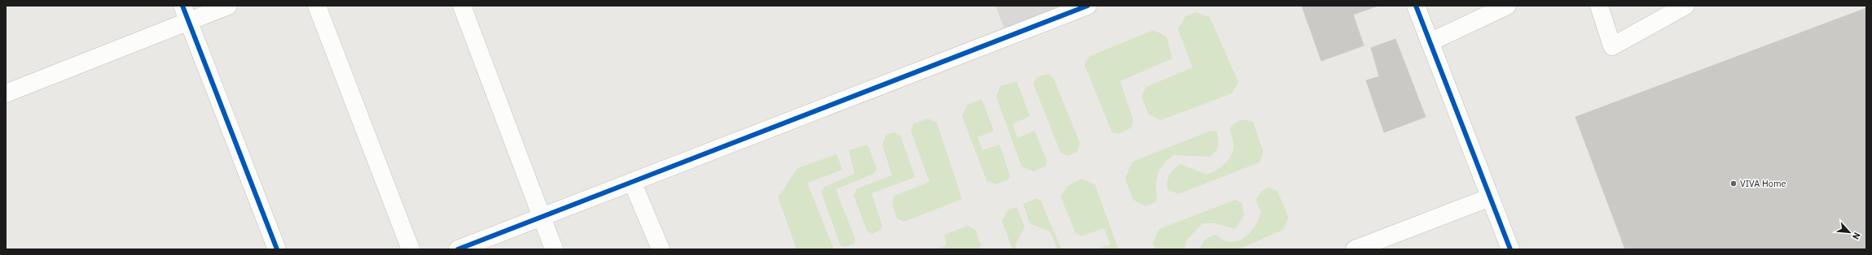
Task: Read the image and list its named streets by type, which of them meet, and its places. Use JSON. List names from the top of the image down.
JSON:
{
  "places": ["VIVA Home"],
  "north": "bottom right"
}
